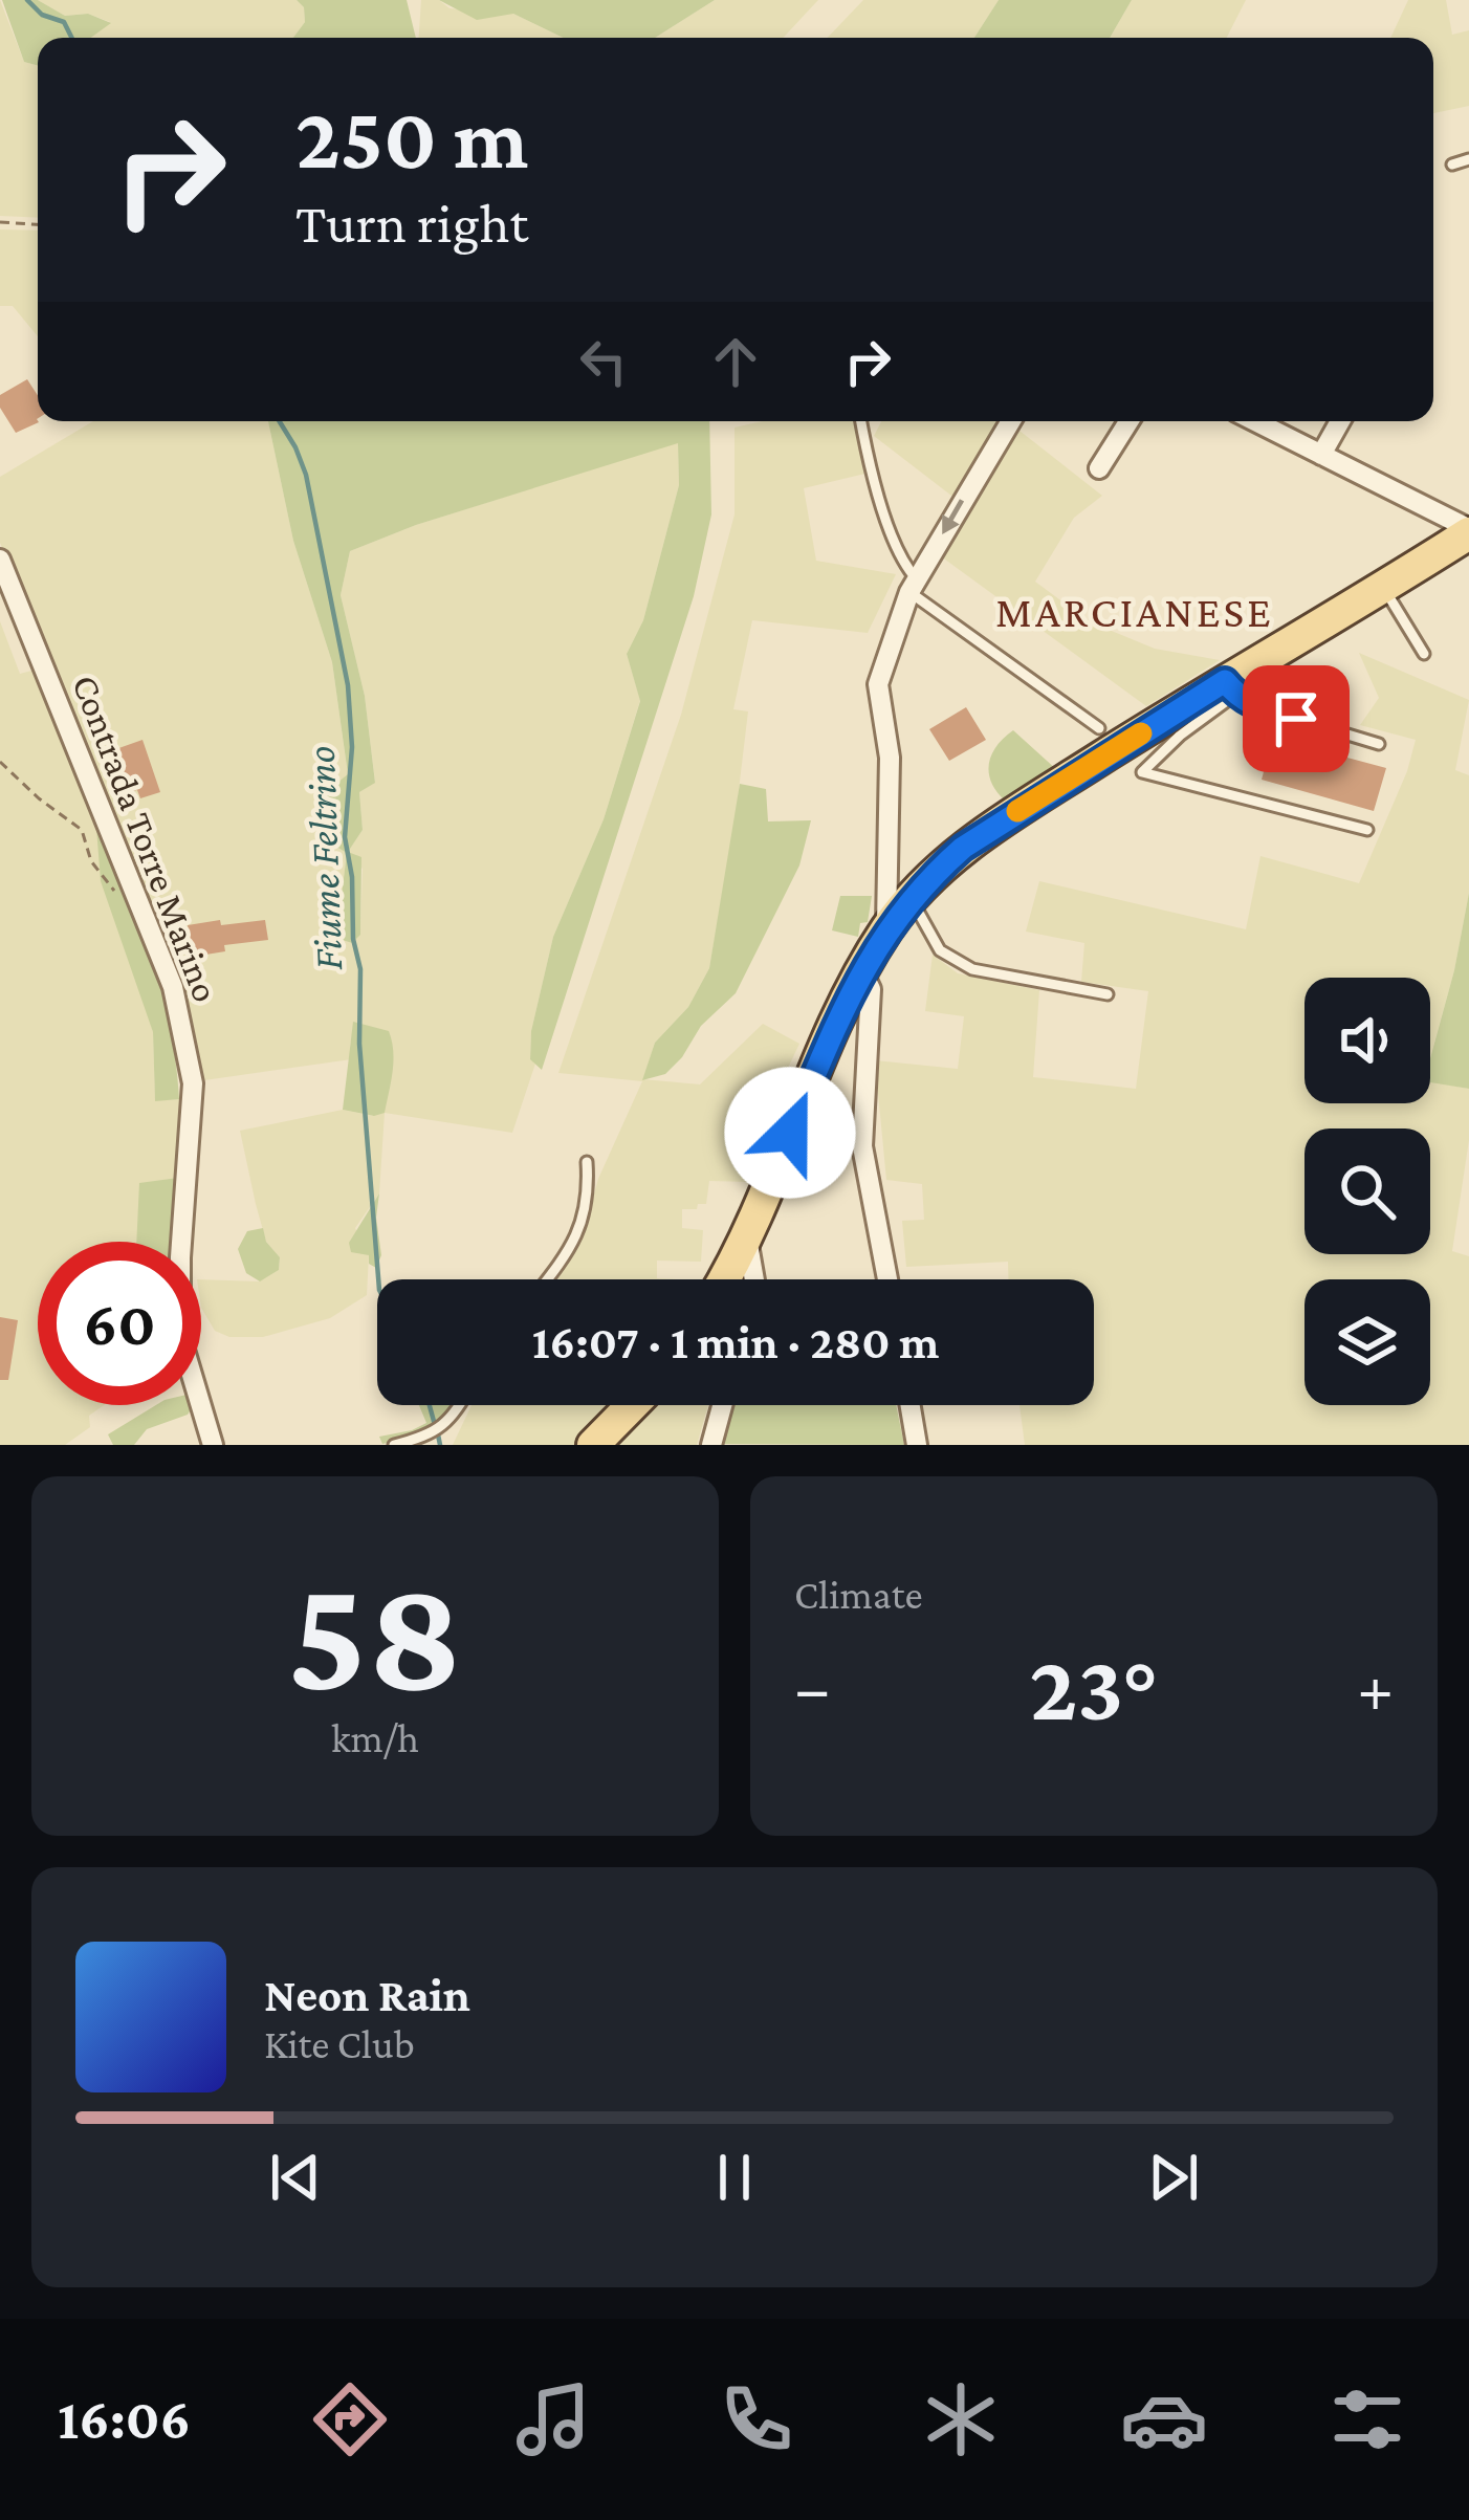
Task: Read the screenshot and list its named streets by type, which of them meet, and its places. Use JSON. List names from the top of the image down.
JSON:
{
  "streets": {
    "street": ["Contrada Torre Marino"]
  },
  "districts": ["MARCIANESE"],
  "water": ["Fiume Feltrino"],
  "page": {
    "turn": ["250 m", "Turn right"],
    "limit": "60",
    "trip": "16:07 · 1 min · 280 m",
    "tile": [
      ["58", "km/h"],
      "Climate"
    ],
    "heat": ["−", "23°", "+"],
    "song": ["Neon Rain", "Kite Club"],
    "tabs": "16:06"
  }
}
